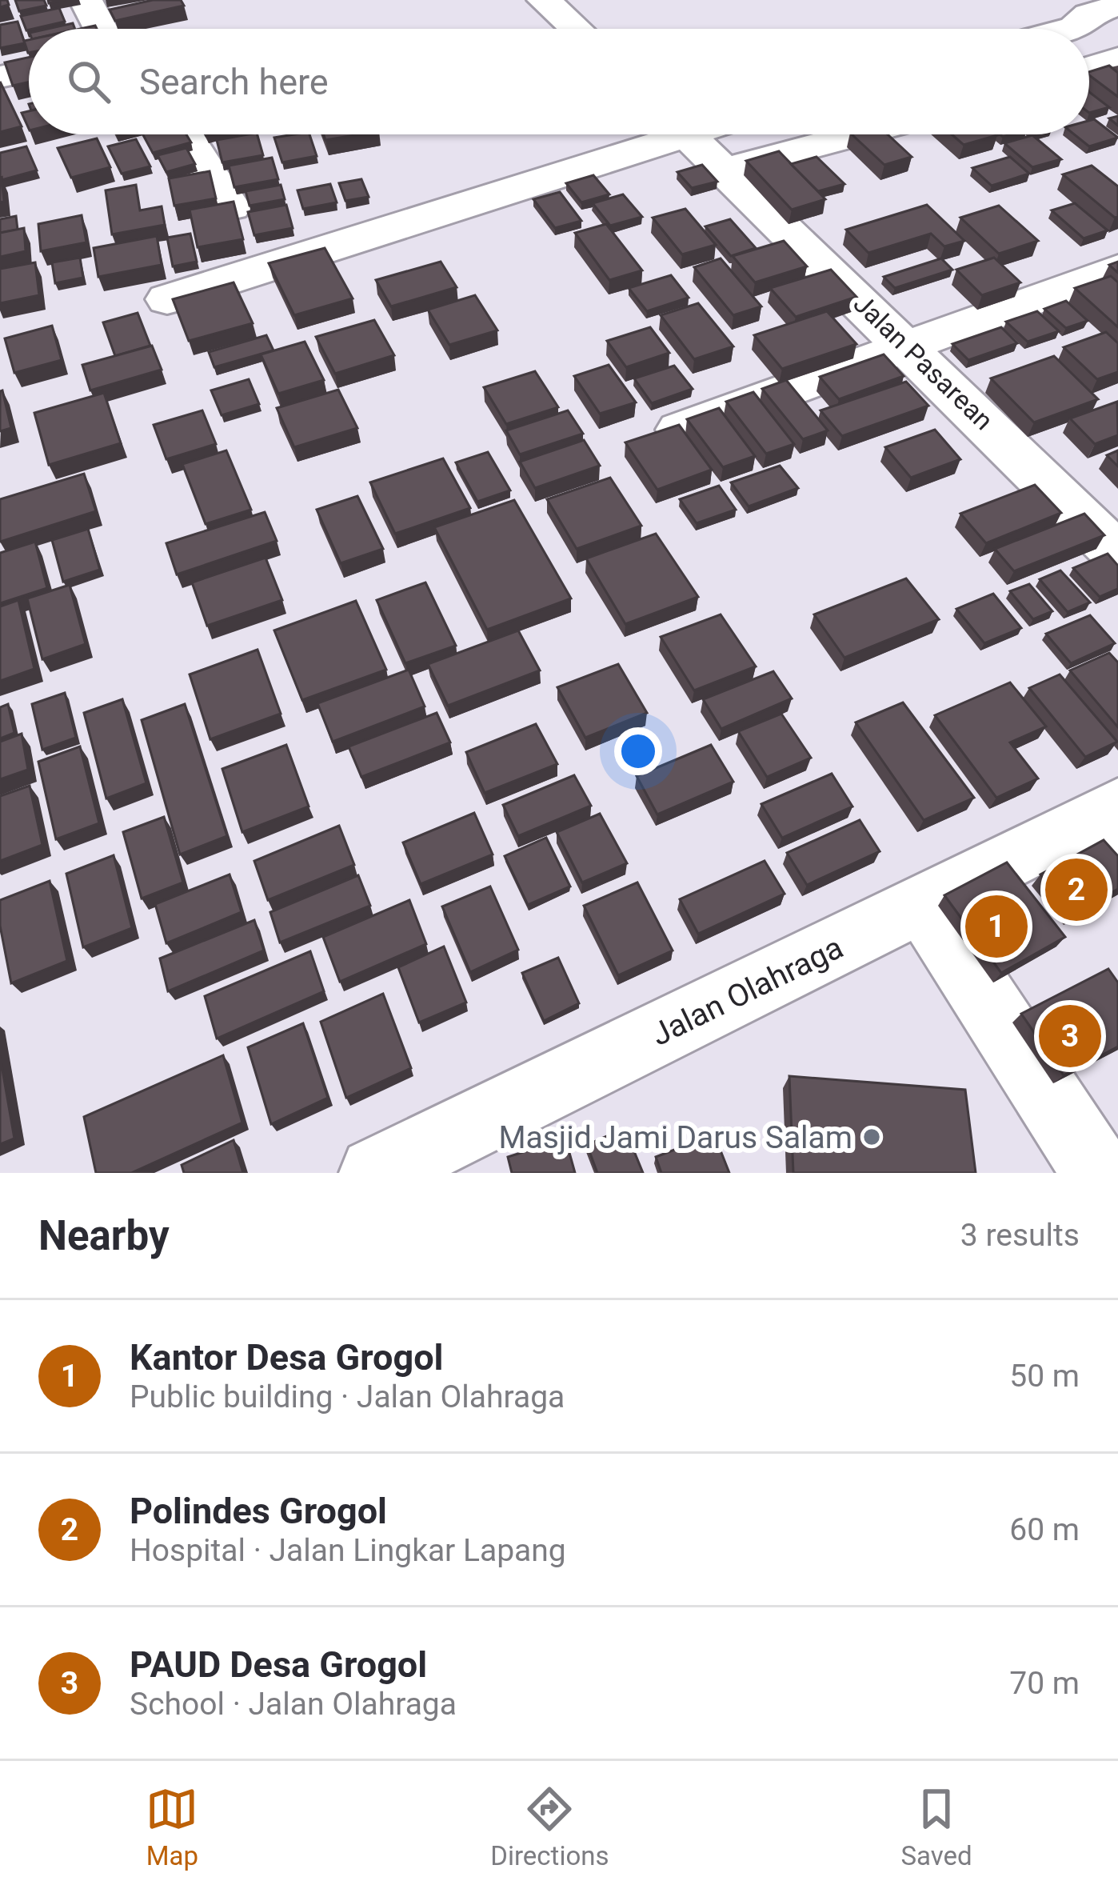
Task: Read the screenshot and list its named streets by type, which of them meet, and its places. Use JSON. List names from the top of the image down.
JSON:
{
  "streets": {
    "street": ["Jalan Pasarean", "Jalan Olahraga"]
  },
  "places": ["Masjid Jami Darus Salam"],
  "page": {
    "search": "Search here",
    "pins": ["2", "1", "3"],
    "heading": ["Nearby", "3 results"],
    "list": [
      {
        "mark": "1",
        "name": "Kantor Desa Grogol",
        "note": "Public building · Jalan Olahraga",
        "value": "50 m"
      },
      {
        "mark": "2",
        "name": "Polindes Grogol",
        "note": "Hospital · Jalan Lingkar Lapang",
        "value": "60 m"
      },
      {
        "mark": "3",
        "name": "PAUD Desa Grogol",
        "note": "School · Jalan Olahraga",
        "value": "70 m"
      }
    ],
    "nav": ["Map", "Directions", "Saved"]
  }
}
